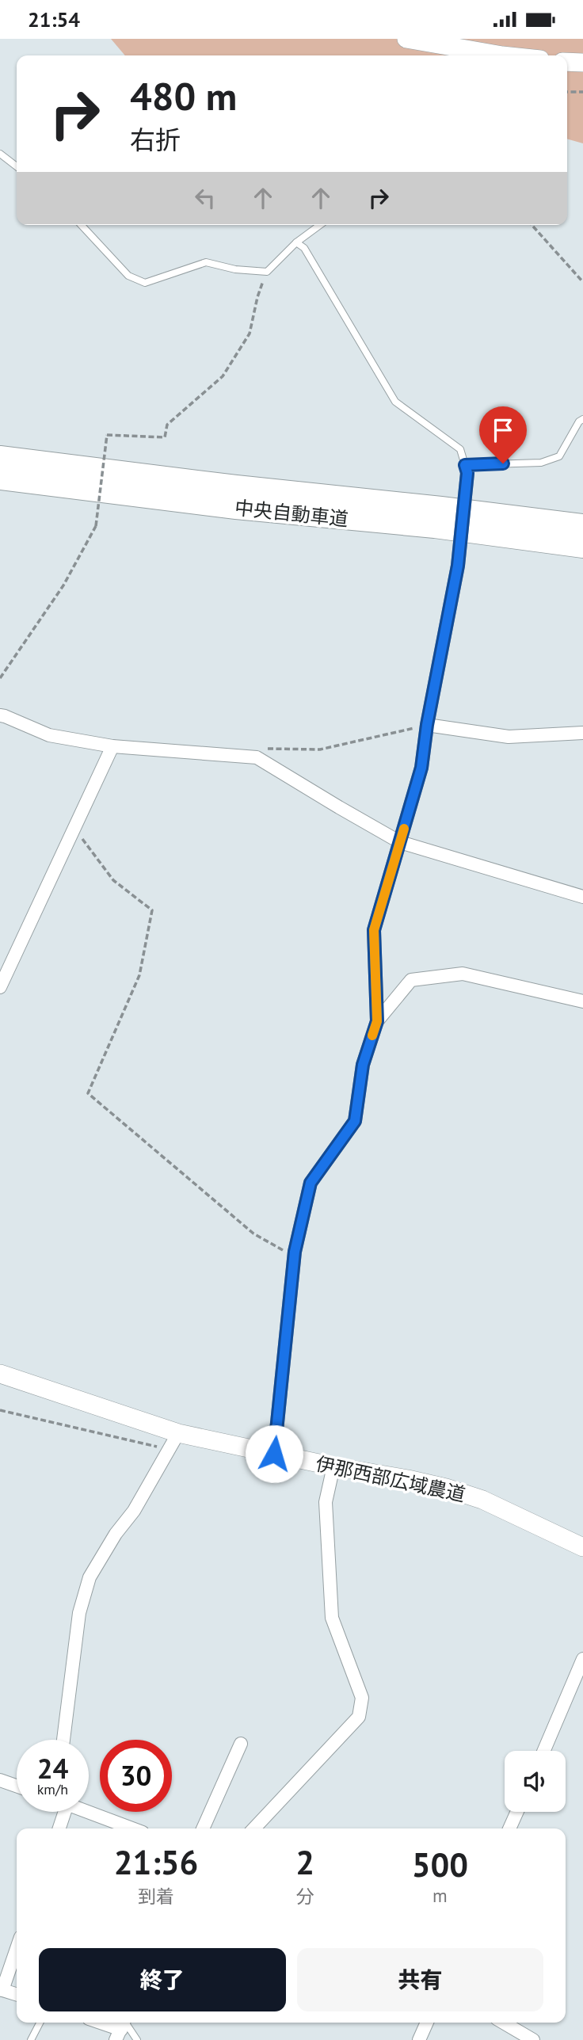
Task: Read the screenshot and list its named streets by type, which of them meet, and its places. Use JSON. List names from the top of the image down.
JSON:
{
  "streets": {
    "highway": ["中央自動車道"],
    "street": ["伊那西部広域農道"]
  },
  "page": {
    "status": "21:54",
    "turn": ["480 m", "右折"],
    "speed": "24 km/h",
    "limit": "30",
    "eta": [
      "21:56",
      "到着",
      "2",
      "分",
      "500",
      "m"
    ],
    "buttons": ["終了", "共有"]
  }
}
